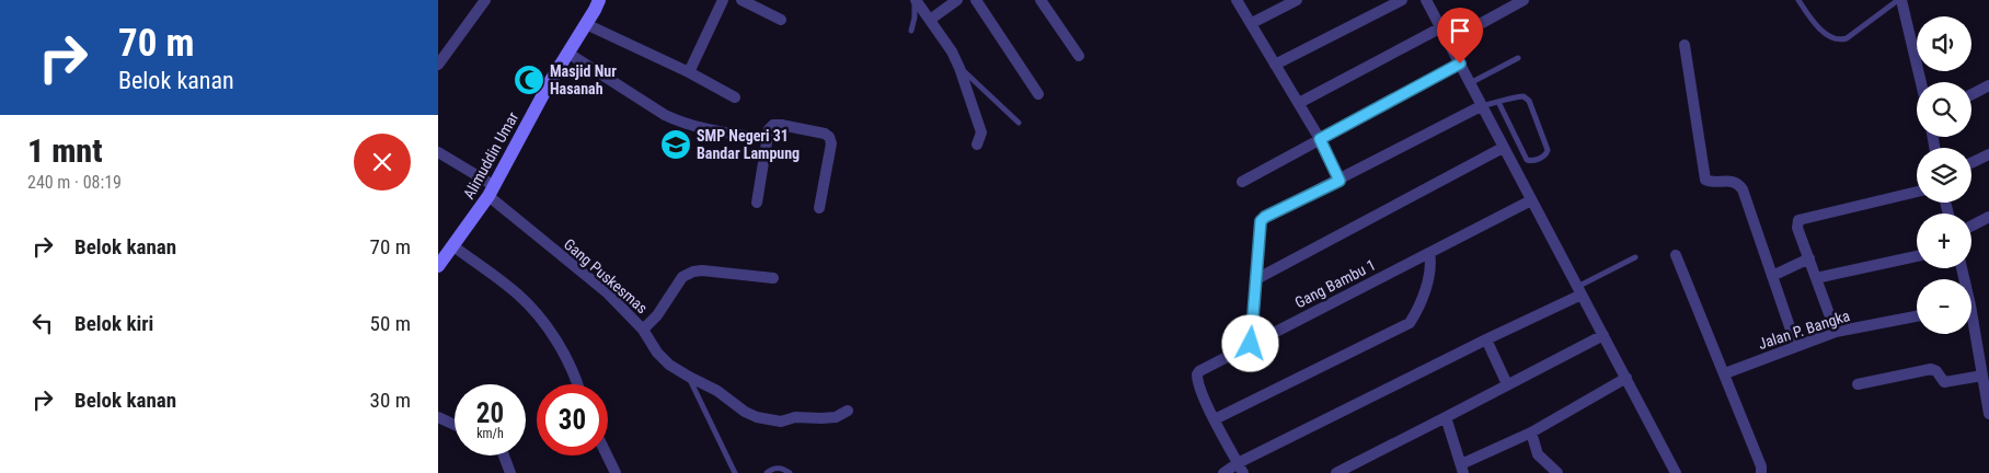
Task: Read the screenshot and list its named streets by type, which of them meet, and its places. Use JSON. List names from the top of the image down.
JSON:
{
  "streets": {
    "street": [
      "Alimuddin Umar",
      "Gang Puskesmas",
      "Gang Bambu 1",
      "Jalan P. Bangka"
    ]
  },
  "crossings": [
    ["Alimuddin Umar", "Gang Puskesmas"]
  ],
  "places": {
    "mosque": ["Masjid Nur Hasanah"],
    "school or university": ["SMP Negeri 31 Bandar Lampung"]
  },
  "page": {
    "turn": ["70 m", "Belok kanan"],
    "map_buttons": ["+", "−"],
    "heading": ["1 mnt", "240 m · 08:19"],
    "list": [
      {
        "name": "Belok kanan",
        "value": "70 m"
      },
      {
        "name": "Belok kiri",
        "value": "50 m"
      },
      {
        "name": "Belok kanan",
        "value": "30 m"
      }
    ],
    "speed": "20 km/h",
    "limit": "30"
  }
}
